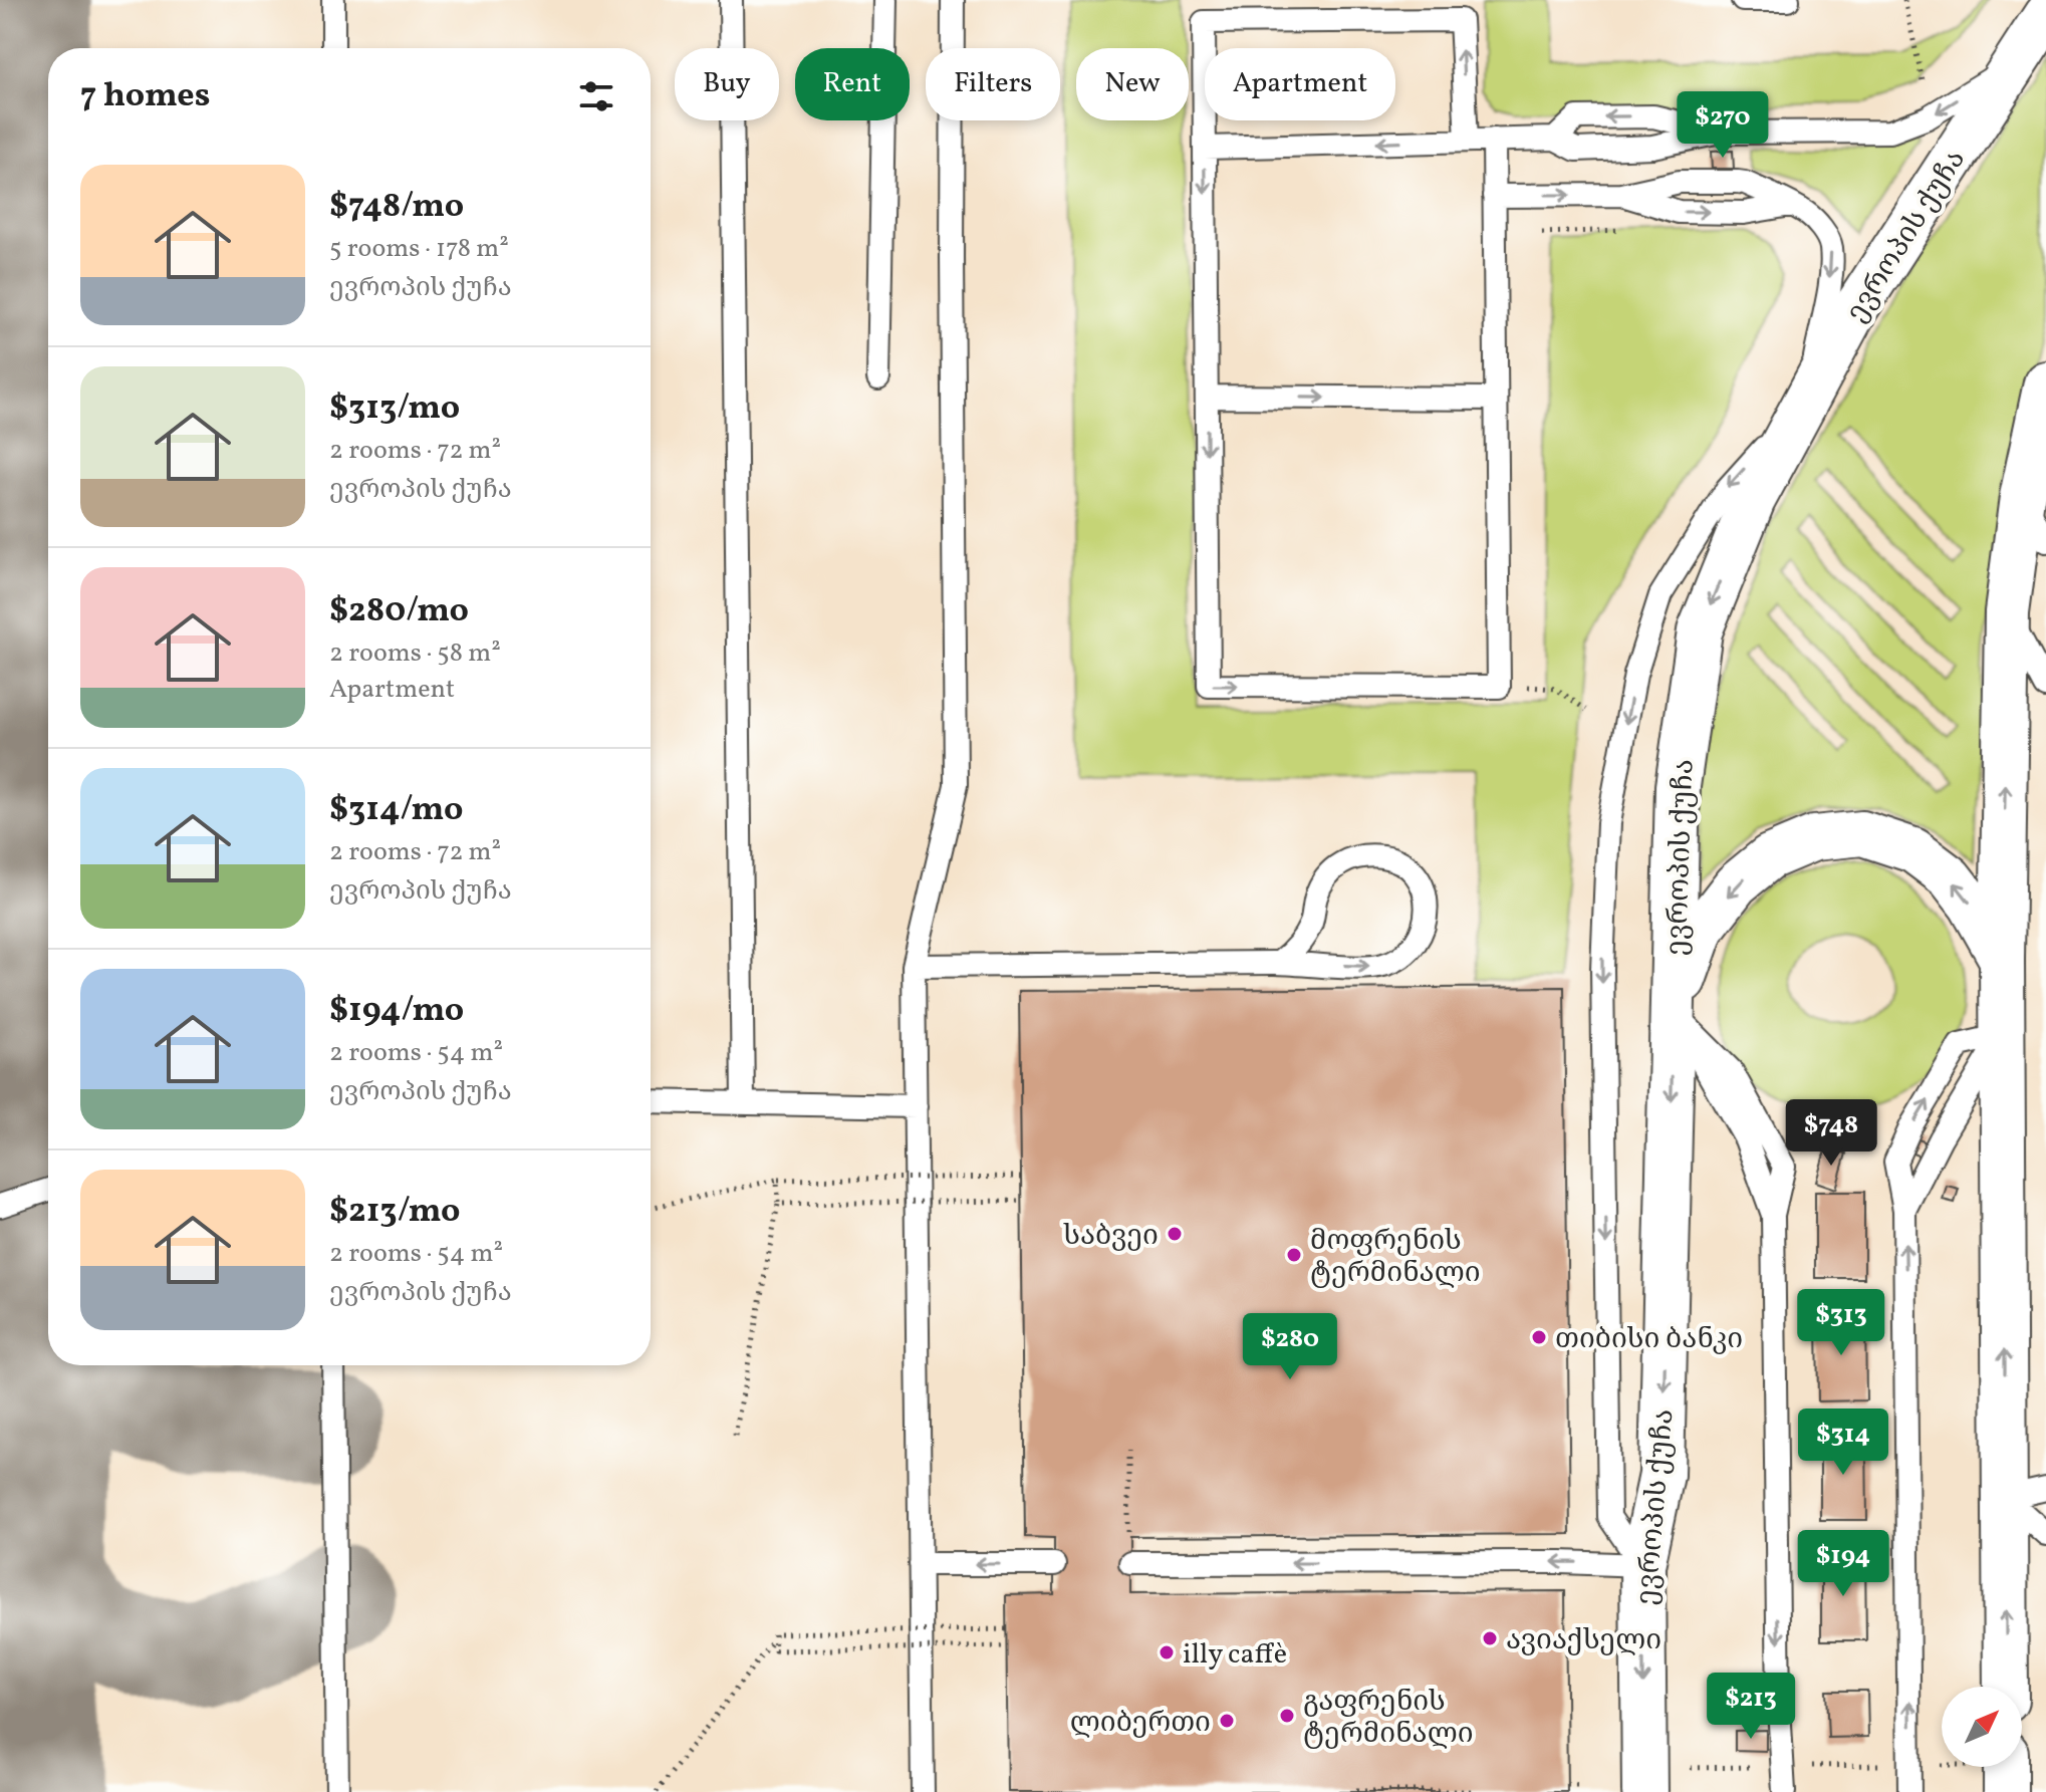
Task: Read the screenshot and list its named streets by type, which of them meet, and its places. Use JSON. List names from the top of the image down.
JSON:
{
  "streets": {
    "main road": ["ევროპის ქუჩა"]
  },
  "places": [
    "საბვეი",
    "მოფრენის ტერმინალი",
    "თიბისი ბანკი",
    "ავიაქსელი",
    "illy caffè",
    "გაფრენის ტერმინალი",
    "ლიბერთი"
  ],
  "north": "top right",
  "page": {
    "chip": [
      "Buy",
      "Rent",
      "Filters",
      "New",
      "Apartment"
    ],
    "heading": "7 homes",
    "price": [
      "$270",
      "$748",
      "$313",
      "$280",
      "$314",
      "$194",
      "$213"
    ],
    "list": [
      {
        "name": "$748/mo",
        "note": "5 rooms · 178 m² · ევროპის ქუჩა"
      },
      {
        "name": "$313/mo",
        "note": "2 rooms · 72 m² · ევროპის ქუჩა"
      },
      {
        "name": "$280/mo",
        "note": "2 rooms · 58 m² · Apartment"
      },
      {
        "name": "$314/mo",
        "note": "2 rooms · 72 m² · ევროპის ქუჩა"
      },
      {
        "name": "$194/mo",
        "note": "2 rooms · 54 m² · ევროპის ქუჩა"
      },
      {
        "name": "$213/mo",
        "note": "2 rooms · 54 m² · ევროპის ქუჩა"
      }
    ]
  }
}
